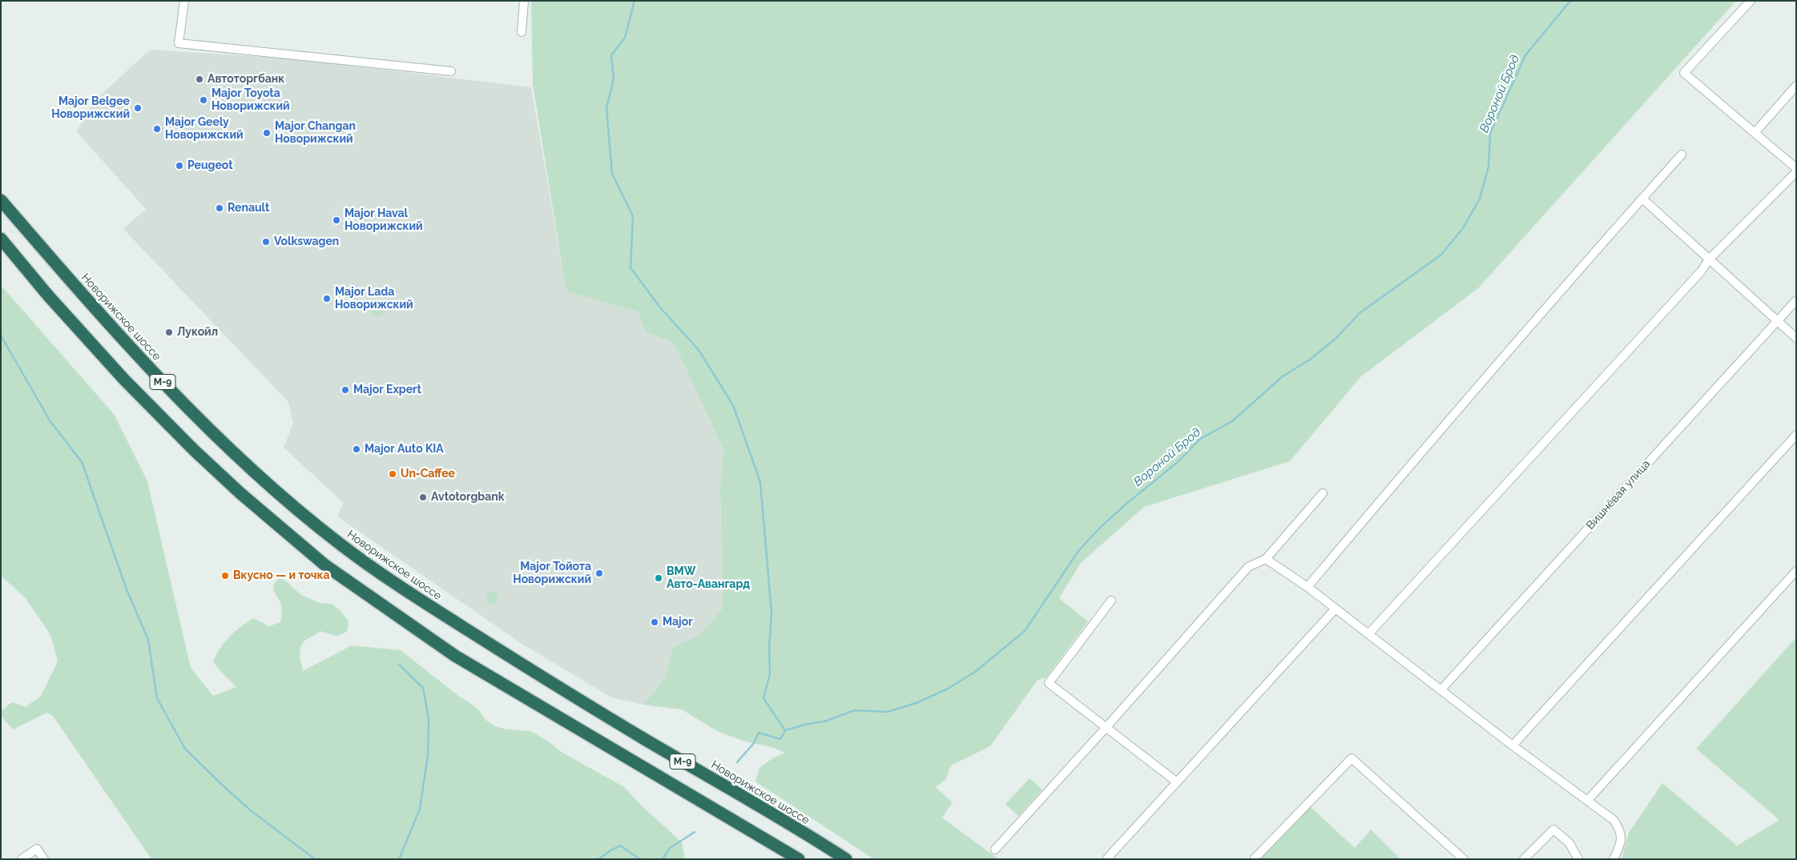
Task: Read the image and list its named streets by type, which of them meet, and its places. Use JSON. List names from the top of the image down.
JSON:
{
  "streets": {
    "highway": ["Новорижское шоссе", "М-9"],
    "street": ["Вишнёвая улица"]
  },
  "water": ["Вороной Брод"],
  "places": [
    "Автоторгбанк",
    "Major Toyota Новорижский",
    "Major Belgee Новорижский",
    "Major Geely Новорижский",
    "Major Changan Новорижский",
    "Peugeot",
    "Renault",
    "Major Haval Новорижский",
    "Volkswagen",
    "Major Lada Новорижский",
    "Лукойл",
    "Major Expert",
    "Major Auto KIA",
    "Un-Caffee",
    "Avtotorgbank",
    "Major Тойота Новорижский",
    "Вкусно — и точка",
    "BMW Авто-Авангард",
    "Major"
  ]
}
